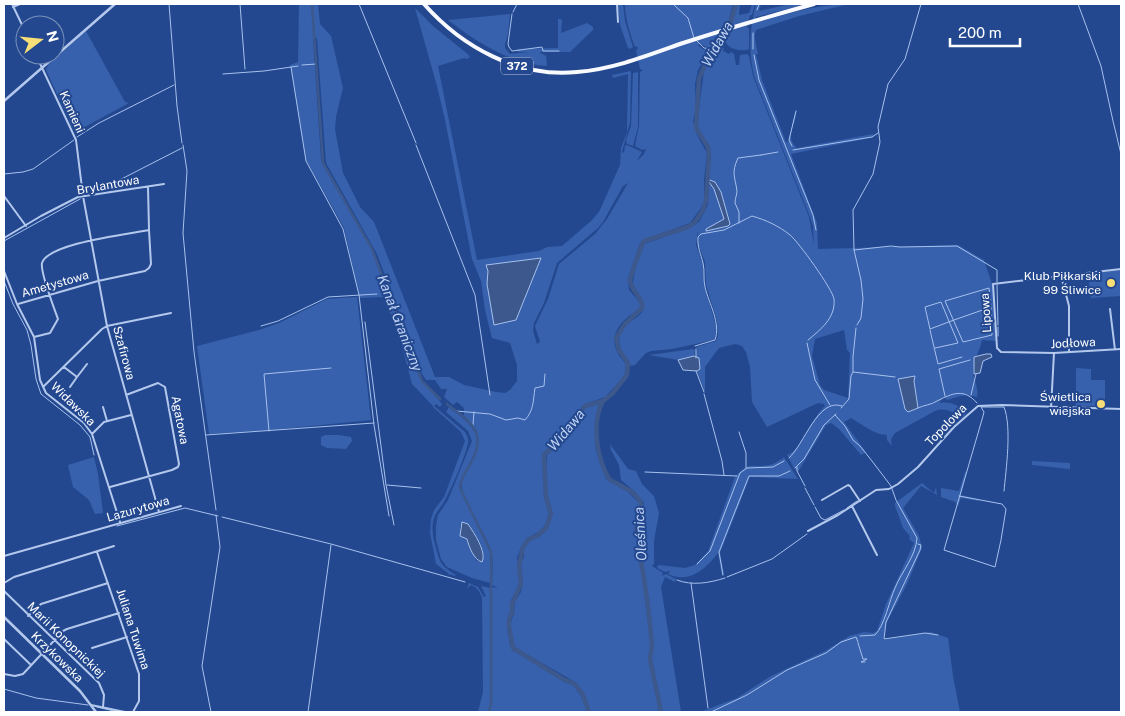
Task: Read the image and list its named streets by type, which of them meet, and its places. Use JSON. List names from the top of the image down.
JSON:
{
  "streets": {
    "main road": ["372"],
    "street": [
      "Kamieni",
      "Brylantowa",
      "Ametystowa",
      "Lipowa",
      "Jodłowa",
      "Szafirowa",
      "Widawska",
      "Agatowa",
      "Topolowa",
      "Lazurytowa",
      "Juliana Tuwima",
      "Marii Konopnickiej",
      "Krzykowska"
    ]
  },
  "crossings": [
    ["Kamieni", "Brylantowa"],
    ["Kamieni", "Szafirowa"],
    ["Brylantowa", "Szafirowa"],
    ["Ametystowa", "Szafirowa"],
    ["Ametystowa", "Widawska"],
    ["Lipowa", "Jodłowa"],
    ["Szafirowa", "Agatowa"],
    ["Szafirowa", "Lazurytowa"],
    ["Widawska", "Lazurytowa"]
  ],
  "water": ["Widawa", "Kanał Graniczny", "Oleśnica"],
  "places": ["Klub Piłkarski 99 Śliwice", "Świetlica wiejska"],
  "scale_bar": "200 m",
  "north": "right"
}
